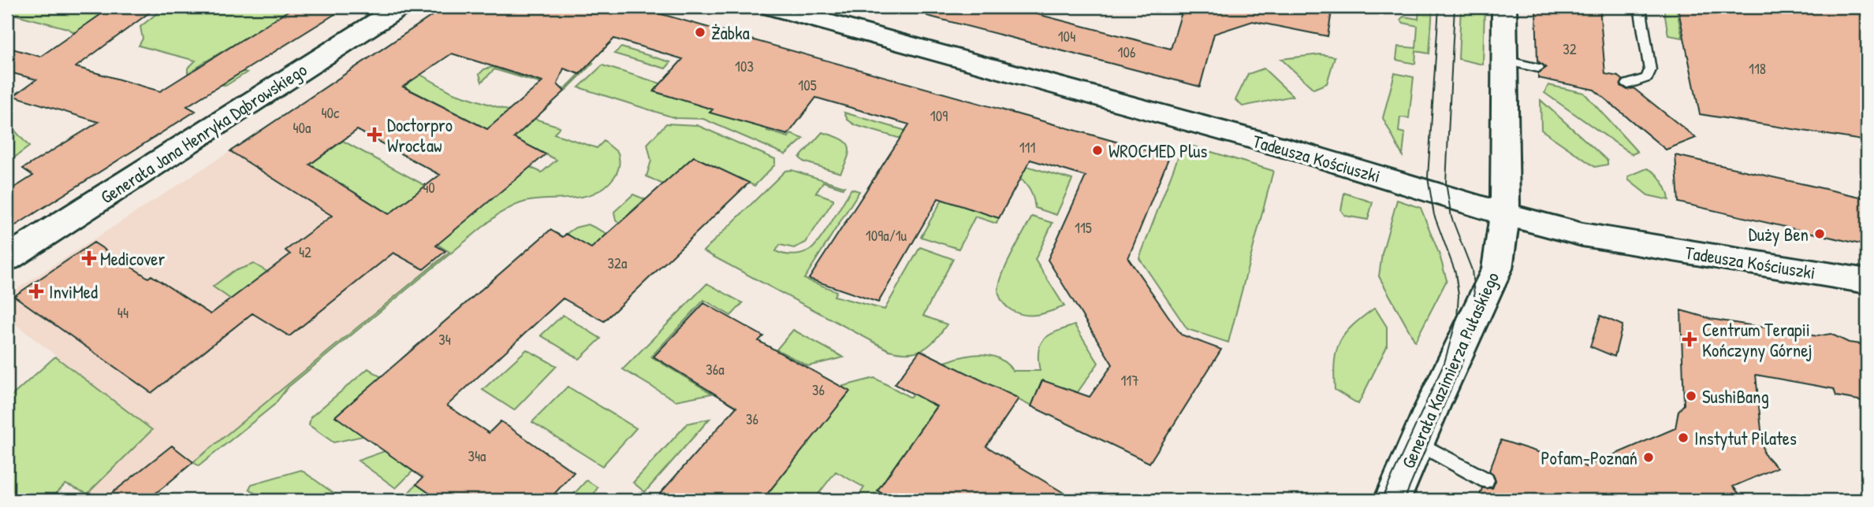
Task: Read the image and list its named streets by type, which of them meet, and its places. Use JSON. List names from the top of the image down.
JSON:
{
  "streets": {
    "street": ["Generała Jana Henryka Dąbrowskiego", "Tadeusza Kościuszki", "Generała Kazimierza Pułaskiego"]
  },
  "crossings": [
    ["Tadeusza Kościuszki", "Generała Kazimierza Pułaskiego"]
  ],
  "places": {
    "other": [
      "Żabka",
      "WROCMED Plus",
      "Duży Ben",
      "SushiBang",
      "Instytut Pilates",
      "Pofam-Poznań"
    ],
    "health": [
      "Doctorpro Wrocław",
      "Medicover",
      "InviMed",
      "Centrum Terapii Kończyny Górnej"
    ]
  },
  "house_numbers": [
    "104",
    "32",
    "106",
    "103",
    "118",
    "105",
    "40c",
    "109",
    "40a",
    "111",
    "40",
    "115",
    "109a/1u",
    "42",
    "32a",
    "44",
    "34",
    "36a",
    "117",
    "36",
    "36",
    "34a"
  ]
}
